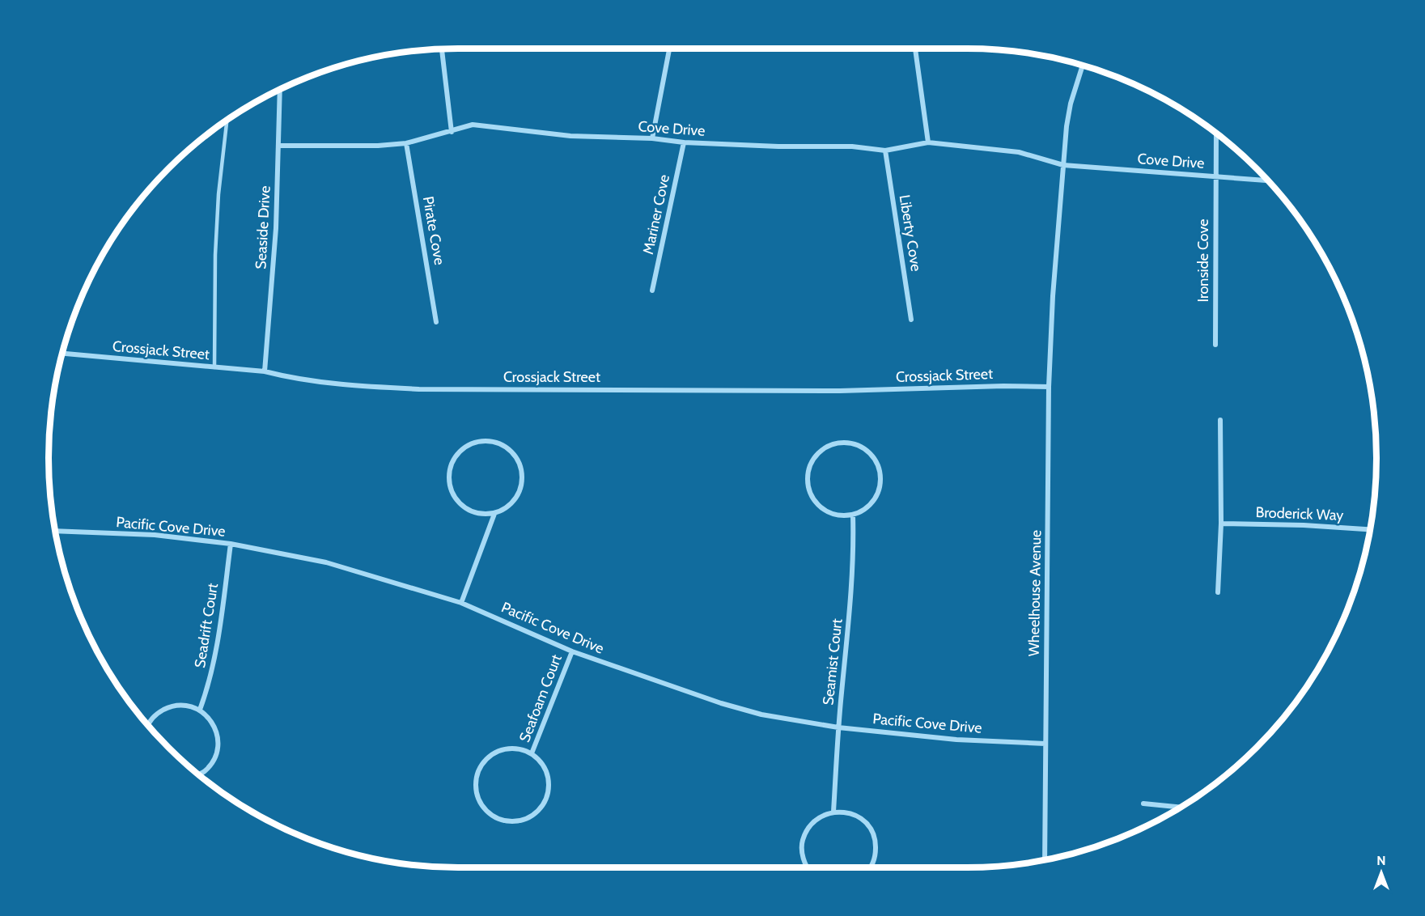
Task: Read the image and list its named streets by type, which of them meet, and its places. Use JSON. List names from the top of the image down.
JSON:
{
  "streets": {
    "street": [
      "Cove Drive",
      "Mariner Cove",
      "Seaside Drive",
      "Pirate Cove",
      "Liberty Cove",
      "Ironside Cove",
      "Crossjack Street",
      "Broderick Way",
      "Pacific Cove Drive",
      "Wheelhouse Avenue",
      "Seadrift Court",
      "Seamist Court",
      "Seafoam Court"
    ]
  },
  "crossings": [
    ["Cove Drive", "Mariner Cove"],
    ["Cove Drive", "Seaside Drive"],
    ["Cove Drive", "Pirate Cove"],
    ["Cove Drive", "Liberty Cove"],
    ["Cove Drive", "Ironside Cove"],
    ["Cove Drive", "Wheelhouse Avenue"],
    ["Seaside Drive", "Crossjack Street"],
    ["Crossjack Street", "Wheelhouse Avenue"],
    ["Pacific Cove Drive", "Wheelhouse Avenue"],
    ["Pacific Cove Drive", "Seadrift Court"],
    ["Pacific Cove Drive", "Seamist Court"],
    ["Pacific Cove Drive", "Seafoam Court"]
  ],
  "north": "top"
}
